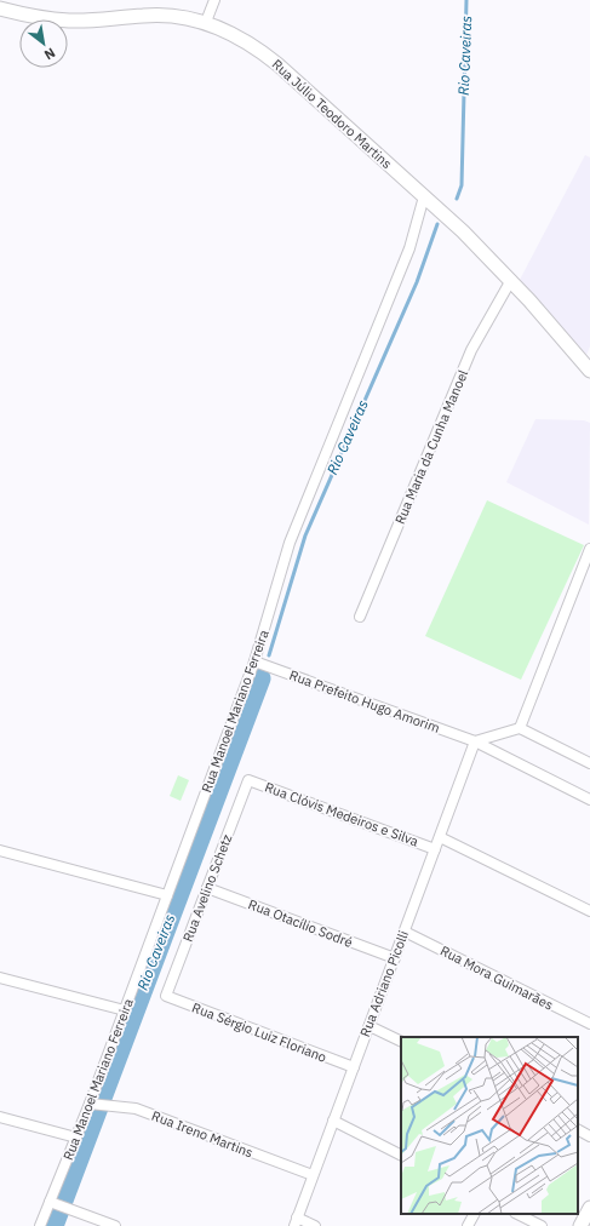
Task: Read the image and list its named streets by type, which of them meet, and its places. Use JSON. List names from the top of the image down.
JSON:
{
  "streets": {
    "main road": ["Rua Júlio Teodoro Martins"],
    "street": [
      "Rua Maria da Cunha Manoel",
      "Rua Prefeito Hugo Amorim",
      "Rua Manoel Mariano Ferreira",
      "Rua Clóvis Medeiros e Silva",
      "Rua Avelino Schetz",
      "Rua Otacílio Sodré",
      "Rua Mora Guimarães",
      "Rua Adriano Picolli",
      "Rua Sérgio Luiz Floriano",
      "Rua Ireno Martins"
    ]
  },
  "crossings": [
    ["Rua Júlio Teodoro Martins", "Rua Maria da Cunha Manoel"],
    ["Rua Júlio Teodoro Martins", "Rua Manoel Mariano Ferreira"],
    ["Rua Prefeito Hugo Amorim", "Rua Manoel Mariano Ferreira"],
    ["Rua Prefeito Hugo Amorim", "Rua Adriano Picolli"],
    ["Rua Manoel Mariano Ferreira", "Rua Ireno Martins"],
    ["Rua Clóvis Medeiros e Silva", "Rua Avelino Schetz"],
    ["Rua Clóvis Medeiros e Silva", "Rua Adriano Picolli"],
    ["Rua Avelino Schetz", "Rua Otacílio Sodré"],
    ["Rua Avelino Schetz", "Rua Sérgio Luiz Floriano"],
    ["Rua Otacílio Sodré", "Rua Adriano Picolli"],
    ["Rua Mora Guimarães", "Rua Adriano Picolli"],
    ["Rua Adriano Picolli", "Rua Sérgio Luiz Floriano"],
    ["Rua Adriano Picolli", "Rua Ireno Martins"]
  ],
  "water": ["Rio Caveiras"],
  "north": "bottom right"
}
